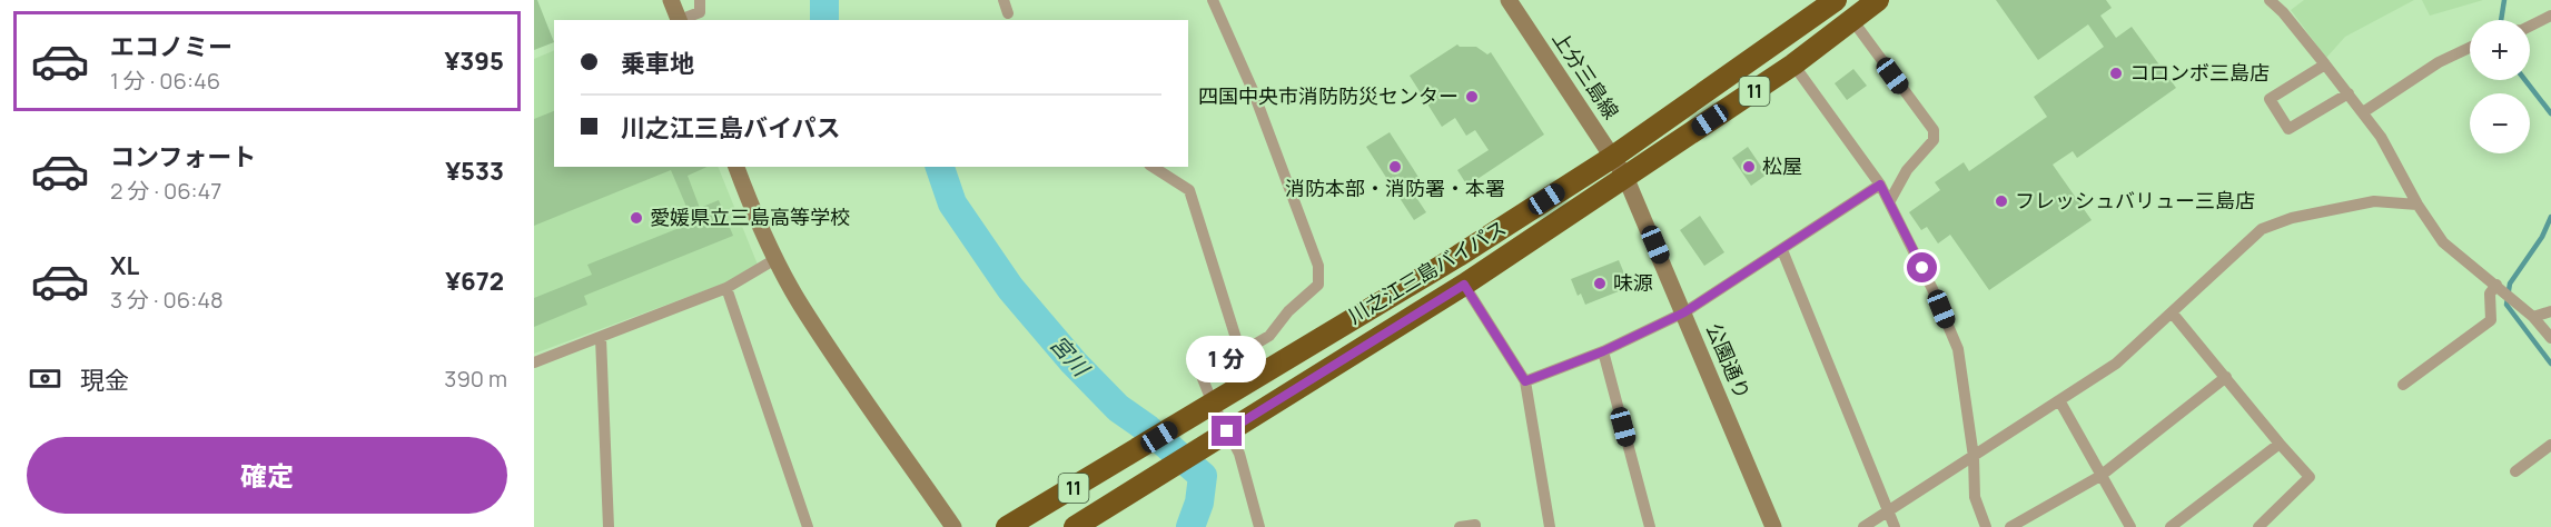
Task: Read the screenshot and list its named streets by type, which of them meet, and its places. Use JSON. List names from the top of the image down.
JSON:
{
  "streets": {
    "highway": ["11", "川之江三島バイパス"],
    "street": ["上分三島線", "公園通り"]
  },
  "crossings": [
    ["上分三島線", "川之江三島バイパス"],
    ["上分三島線", "公園通り"],
    ["川之江三島バイパス", "公園通り"]
  ],
  "water": ["宮川"],
  "places": [
    "コロンボ三島店",
    "四国中央市消防防災センター",
    "消防本部・消防署・本署",
    "松屋",
    "フレッシュバリュー三島店",
    "愛媛県立三島高等学校",
    "味源"
  ],
  "page": {
    "list": [
      {
        "name": "エコノミー",
        "note": "1 分 · 06:46",
        "value": "¥395"
      },
      {
        "name": "コンフォート",
        "note": "2 分 · 06:47",
        "value": "¥533"
      },
      {
        "name": "XL",
        "note": "3 分 · 06:48",
        "value": "¥672"
      }
    ],
    "map_buttons": ["+", "−"],
    "banner": ["乗車地", "川之江三島バイパス"],
    "bubble": "1 分",
    "pay": ["現金", "390 m"],
    "buttons": "確定"
  }
}
